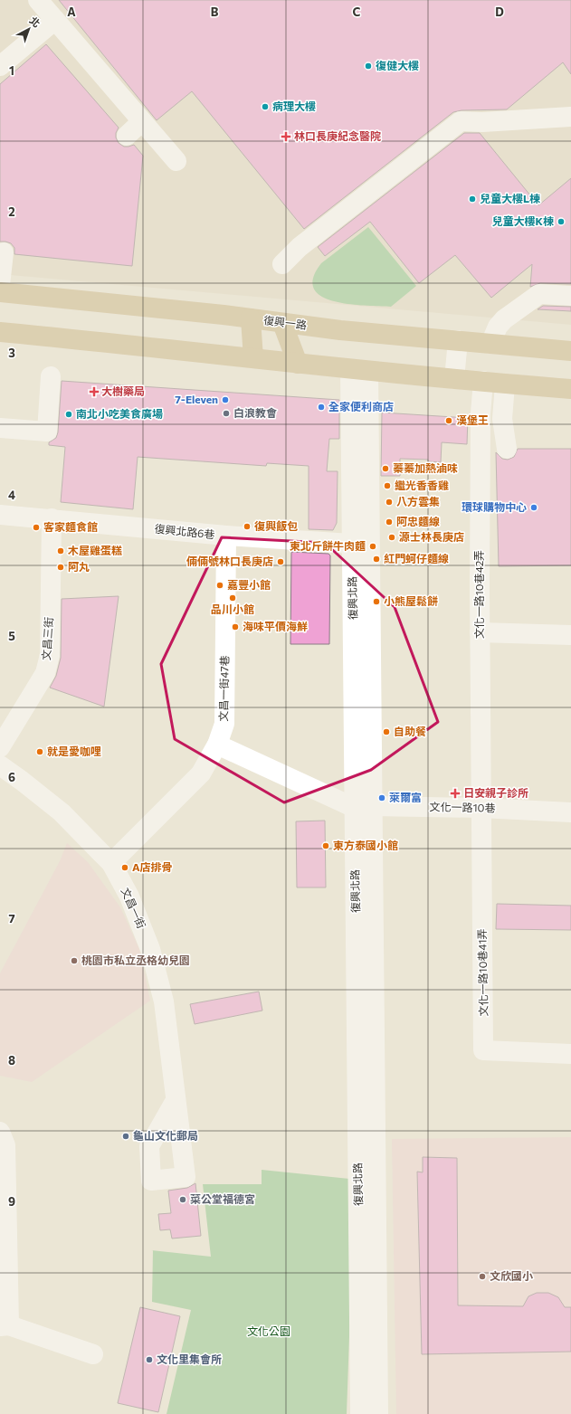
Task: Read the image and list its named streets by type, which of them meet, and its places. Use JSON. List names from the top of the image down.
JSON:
{
  "streets": {
    "main road": ["復興一路"],
    "street": [
      "復興北路6巷",
      "文化一路10巷42弄",
      "復興北路",
      "文昌三街",
      "文昌一街47巷",
      "文化一路10巷",
      "文昌一街",
      "文化一路10巷41弄"
    ]
  },
  "crossings": [
    ["復興北路6巷", "復興北路"],
    ["復興北路6巷", "文昌三街"],
    ["復興北路6巷", "文昌一街47巷"],
    ["文化一路10巷42弄", "文化一路10巷"],
    ["文化一路10巷42弄", "文化一路10巷41弄"],
    ["復興北路", "文化一路10巷"],
    ["文昌一街47巷", "文昌一街"],
    ["文化一路10巷", "文化一路10巷41弄"]
  ],
  "parks": ["文化公園"],
  "places": {
    "other": [
      "復健大樓",
      "病理大樓",
      "兒童大樓L棟",
      "兒童大樓K棟",
      "7-Eleven",
      "全家便利商店",
      "白浪教會",
      "南北小吃美食廣場",
      "漢堡王",
      "蓁蓁加熱滷味",
      "繼光香香雞",
      "八方雲集",
      "環球購物中心",
      "阿忠麵線",
      "復興飯包",
      "客家麵食館",
      "源士林長庚店",
      "東北斤餅牛肉麵",
      "木屋雞蛋糕",
      "紅門蚵仔麵線",
      "倆倆號林口長庚店",
      "阿丸",
      "嘉豐小館",
      "品川小館",
      "小熊屋鬆餅",
      "海味平價海鮮",
      "自助餐",
      "就是愛咖哩",
      "萊爾富",
      "東方泰國小館",
      "A店排骨",
      "桃園市私立丞格幼兒園",
      "龜山文化郵局",
      "菜公堂福德宮",
      "文欣國小",
      "文化里集會所"
    ],
    "health": ["林口長庚紀念醫院", "大樹藥局", "日安親子診所"]
  },
  "north": "top right",
  "grid": {
    "columns": [
      "A",
      "B",
      "C",
      "D"
    ],
    "rows": [
      "1",
      "2",
      "3",
      "4",
      "5",
      "6",
      "7",
      "8",
      "9"
    ]
  }
}
